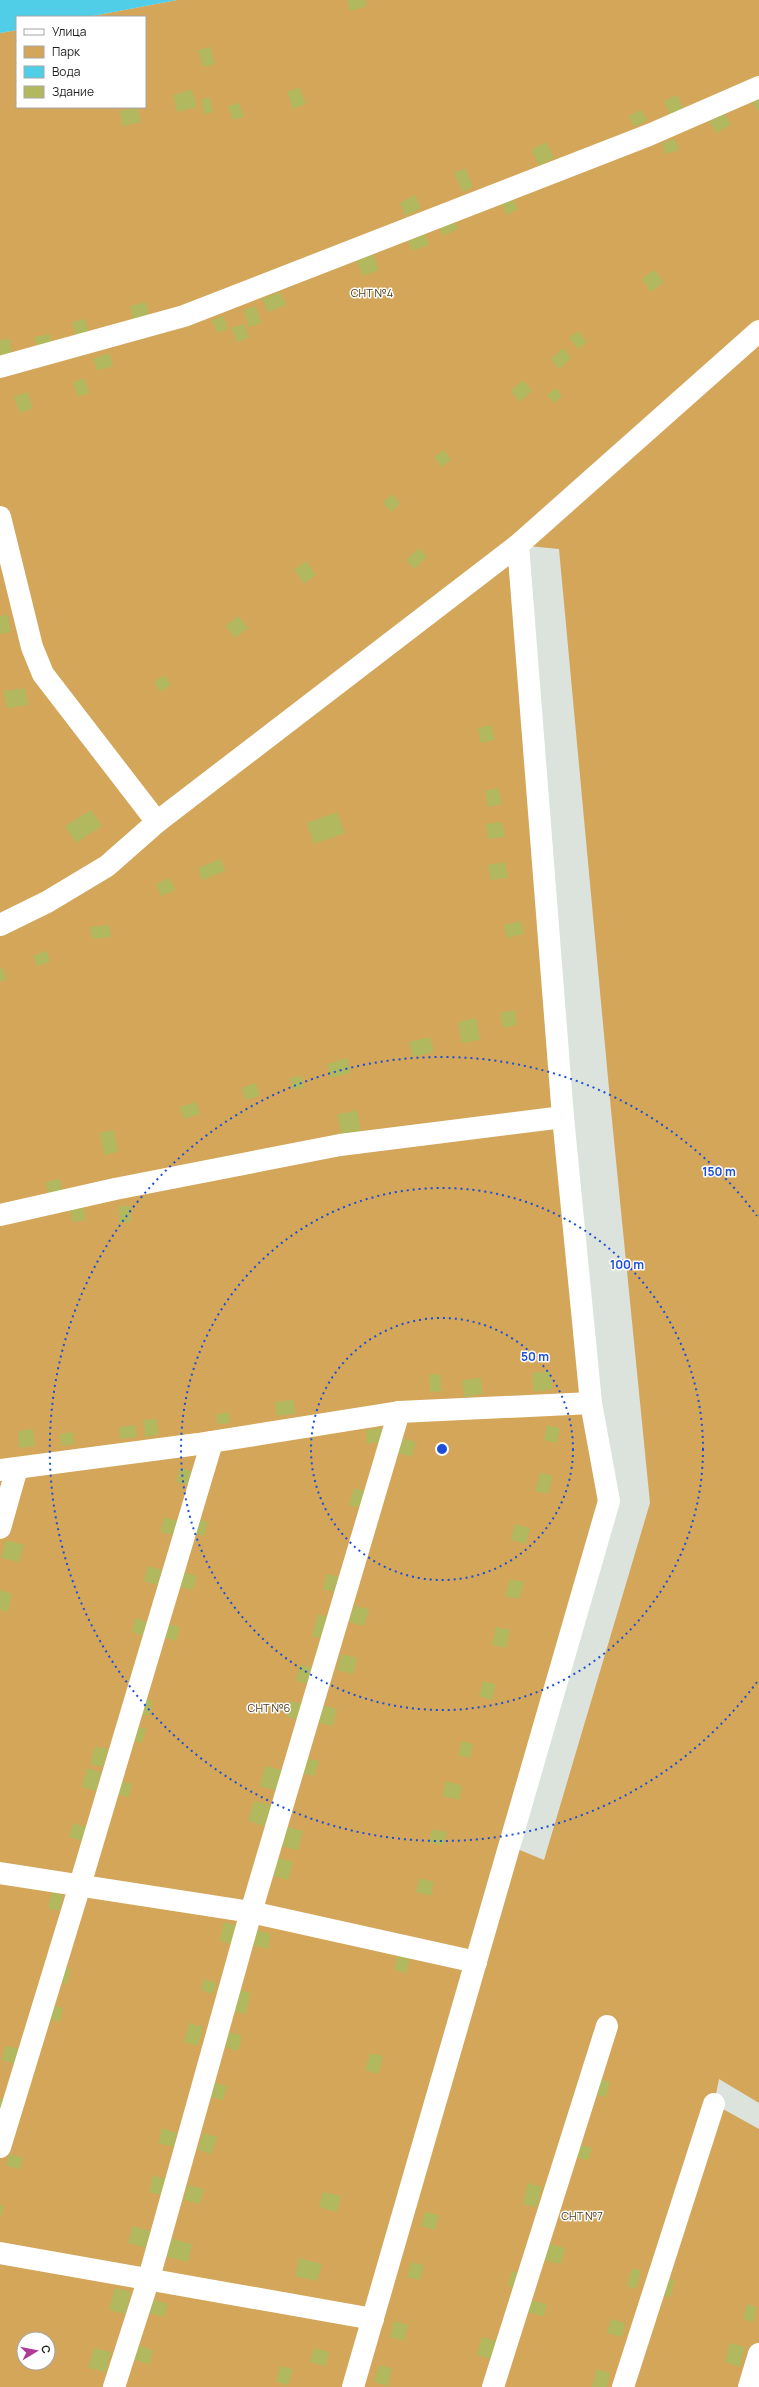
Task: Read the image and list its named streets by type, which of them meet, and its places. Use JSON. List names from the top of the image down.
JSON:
{
  "parks": ["СНТ №4", "СНТ №6", "СНТ №7"],
  "legend": [
    "Улица",
    "Парк",
    "Вода",
    "Здание"
  ],
  "north": "right",
  "rings": ["150 m", "100 m", "50 m"]
}
